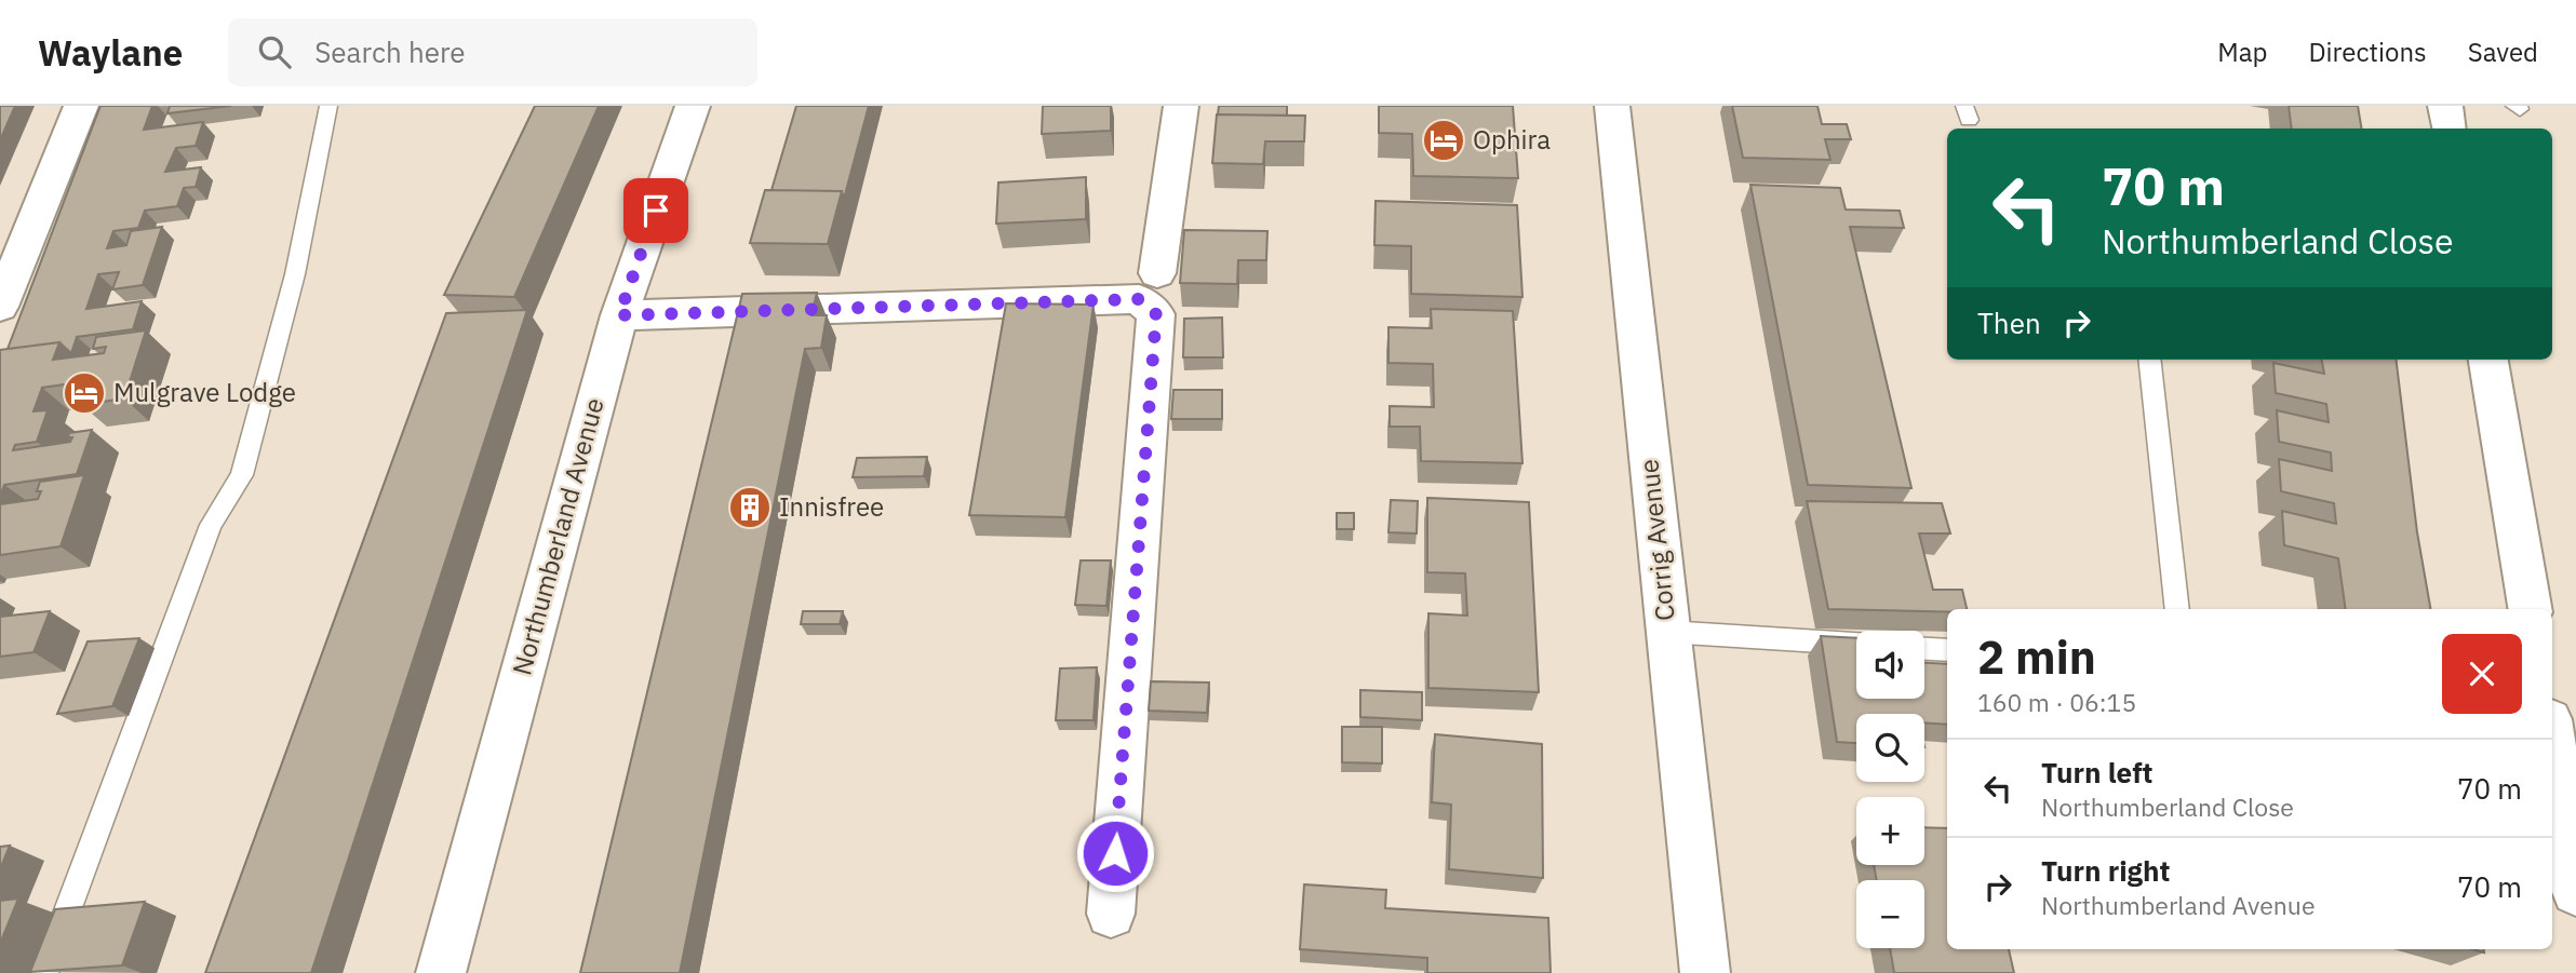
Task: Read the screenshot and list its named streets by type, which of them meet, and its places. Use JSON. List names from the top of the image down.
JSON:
{
  "streets": {
    "street": ["Northumberland Avenue", "Corrig Avenue"]
  },
  "places": {
    "hotel": ["Ophira", "Mulgrave Lodge"],
    "building": ["Innisfree"]
  },
  "page": {
    "header": "Waylane",
    "search": "Search here",
    "nav": ["Map", "Directions", "Saved"],
    "turn": ["70 m", "Northumberland Close"],
    "then": "Then",
    "heading": ["2 min", "160 m · 06:15"],
    "map_buttons": ["+", "−"],
    "list": [
      {
        "name": "Turn left",
        "note": "Northumberland Close",
        "value": "70 m"
      },
      {
        "name": "Turn right",
        "note": "Northumberland Avenue",
        "value": "70 m"
      }
    ]
  }
}
